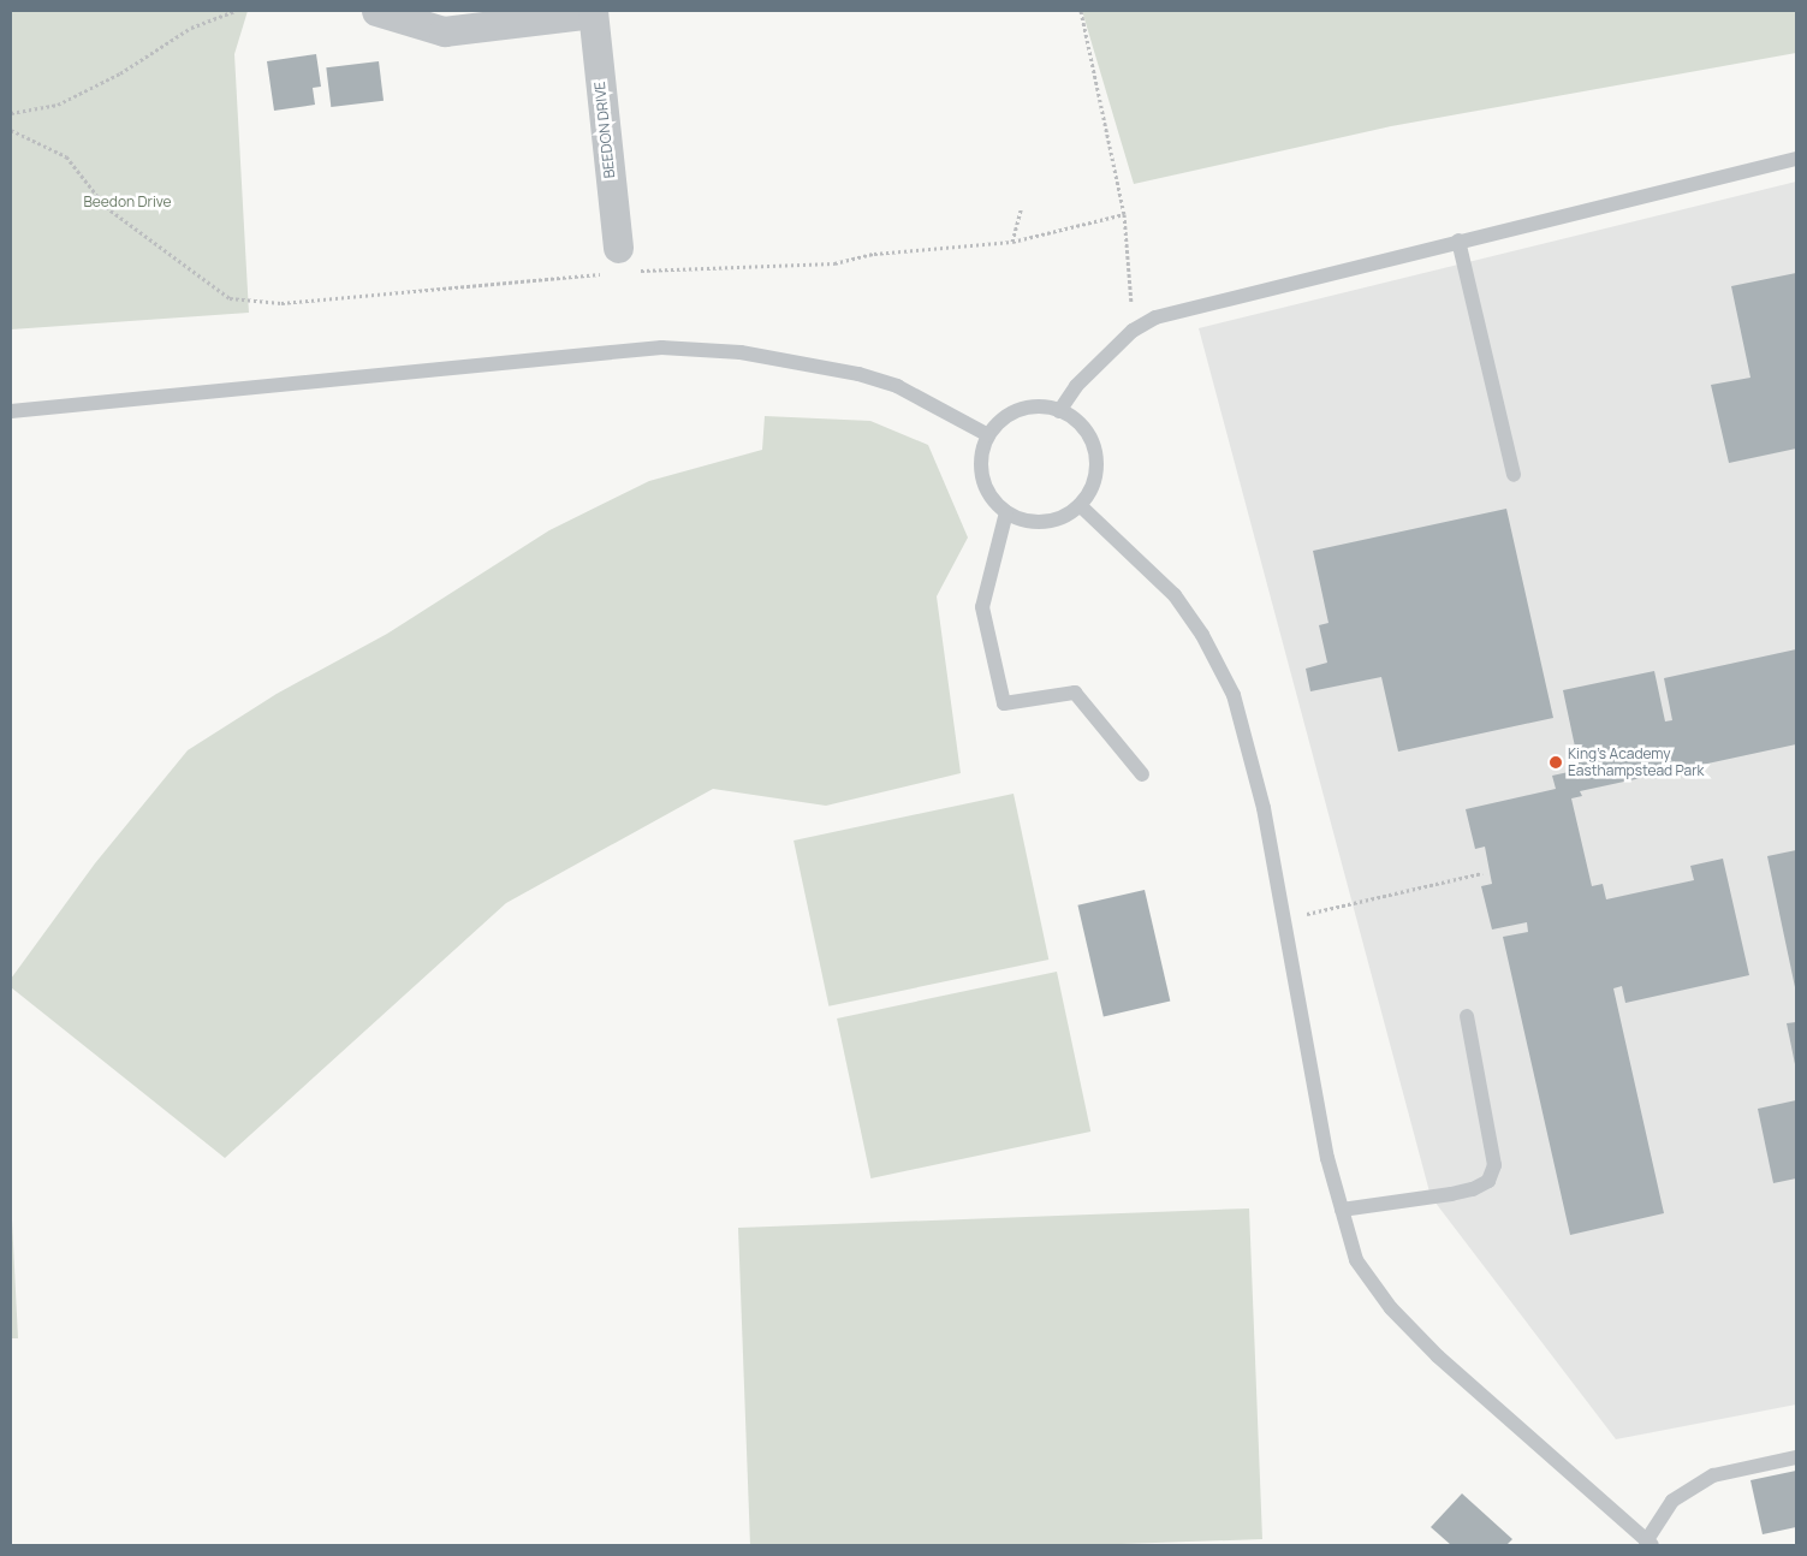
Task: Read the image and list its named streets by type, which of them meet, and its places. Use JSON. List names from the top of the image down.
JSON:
{
  "streets": {
    "street": ["BEEDON DRIVE"]
  },
  "parks": ["Beedon Drive"],
  "places": ["King's Academy Easthampstead Park"]
}
